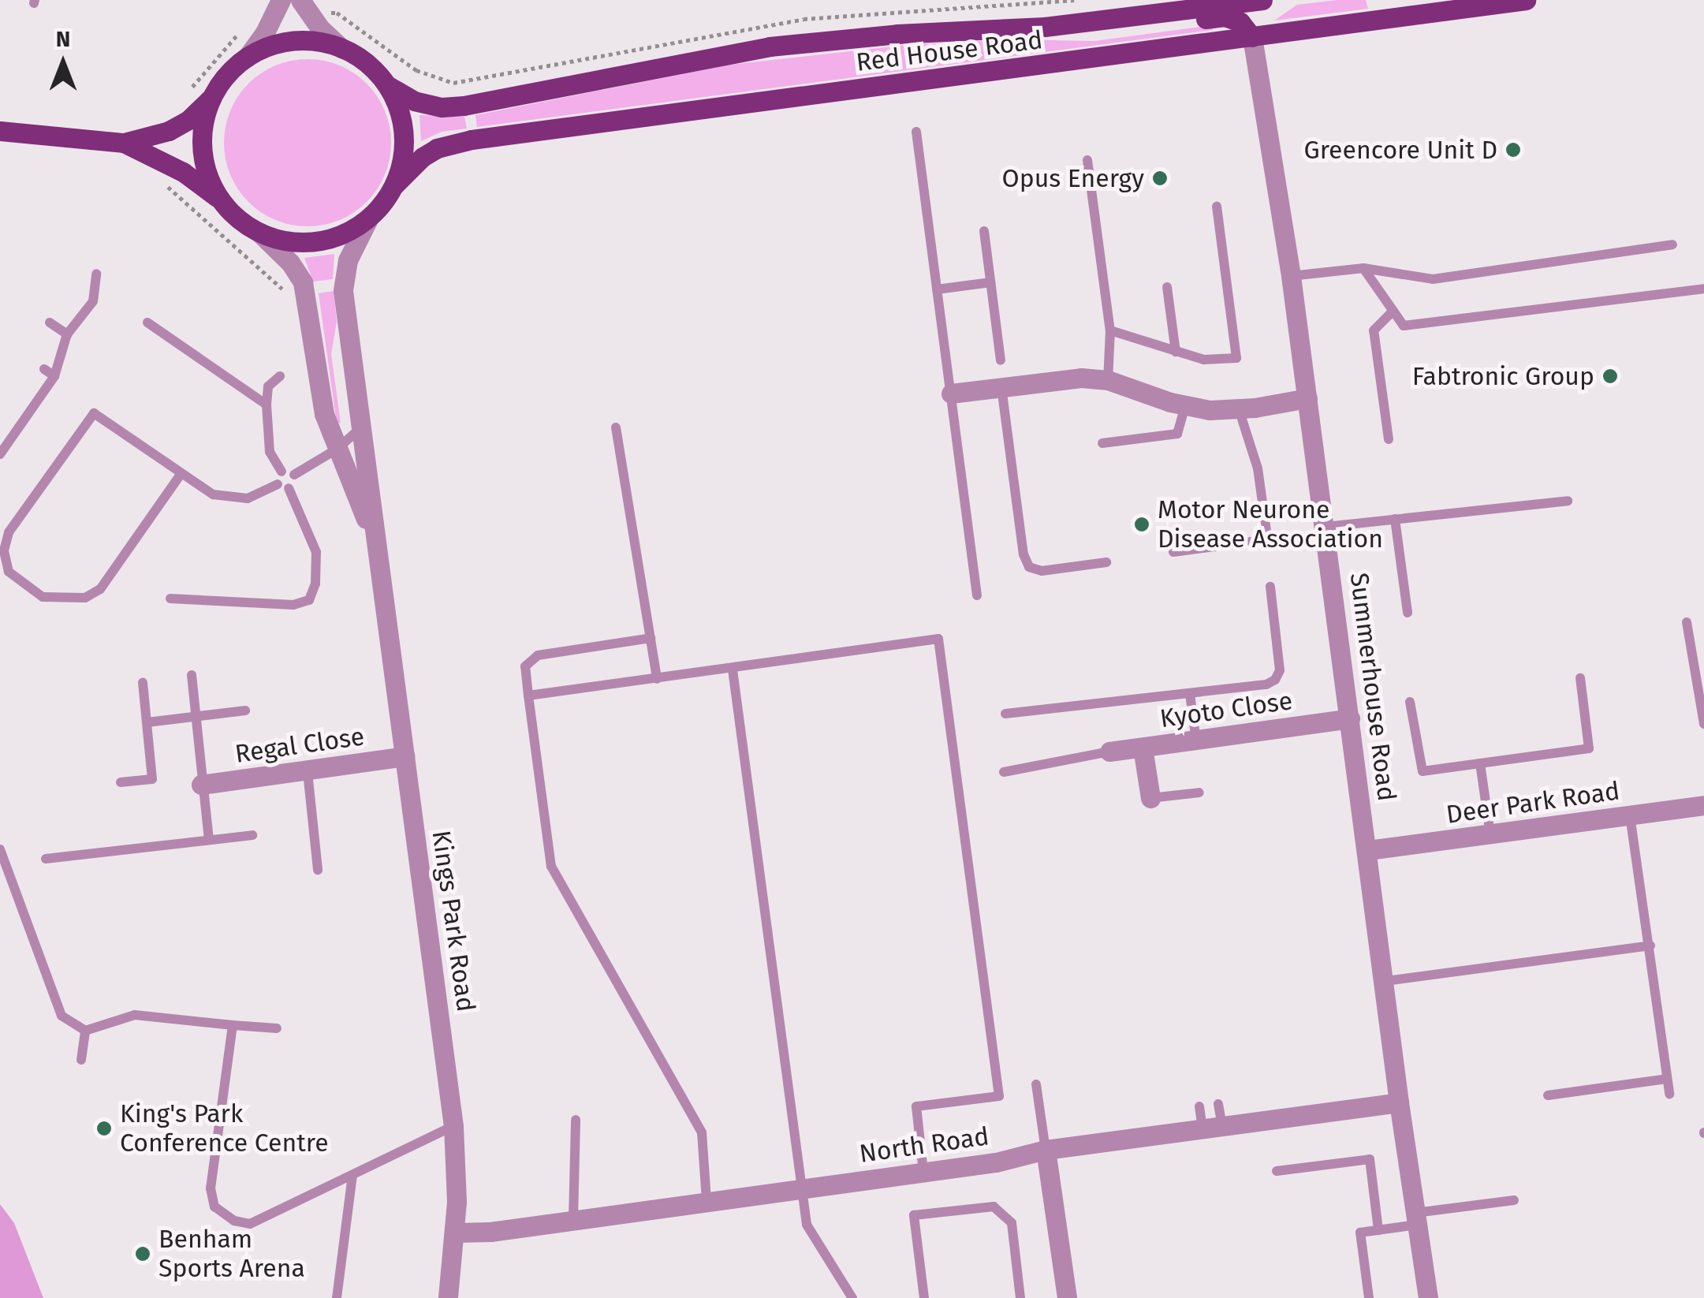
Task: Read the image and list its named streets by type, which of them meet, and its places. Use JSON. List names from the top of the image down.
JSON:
{
  "streets": {
    "main road": ["Red House Road"],
    "street": [
      "Summerhouse Road",
      "Kyoto Close",
      "Regal Close",
      "Deer Park Road",
      "Kings Park Road",
      "North Road"
    ]
  },
  "crossings": [
    ["Red House Road", "Summerhouse Road"],
    ["Red House Road", "Kings Park Road"],
    ["Summerhouse Road", "Kyoto Close"],
    ["Summerhouse Road", "Deer Park Road"],
    ["Summerhouse Road", "North Road"],
    ["Regal Close", "Kings Park Road"],
    ["Kings Park Road", "North Road"]
  ],
  "places": [
    "Greencore Unit D",
    "Opus Energy",
    "Fabtronic Group",
    "Motor Neurone Disease Association",
    "King's Park Conference Centre",
    "Benham Sports Arena"
  ],
  "north": "top"
}
